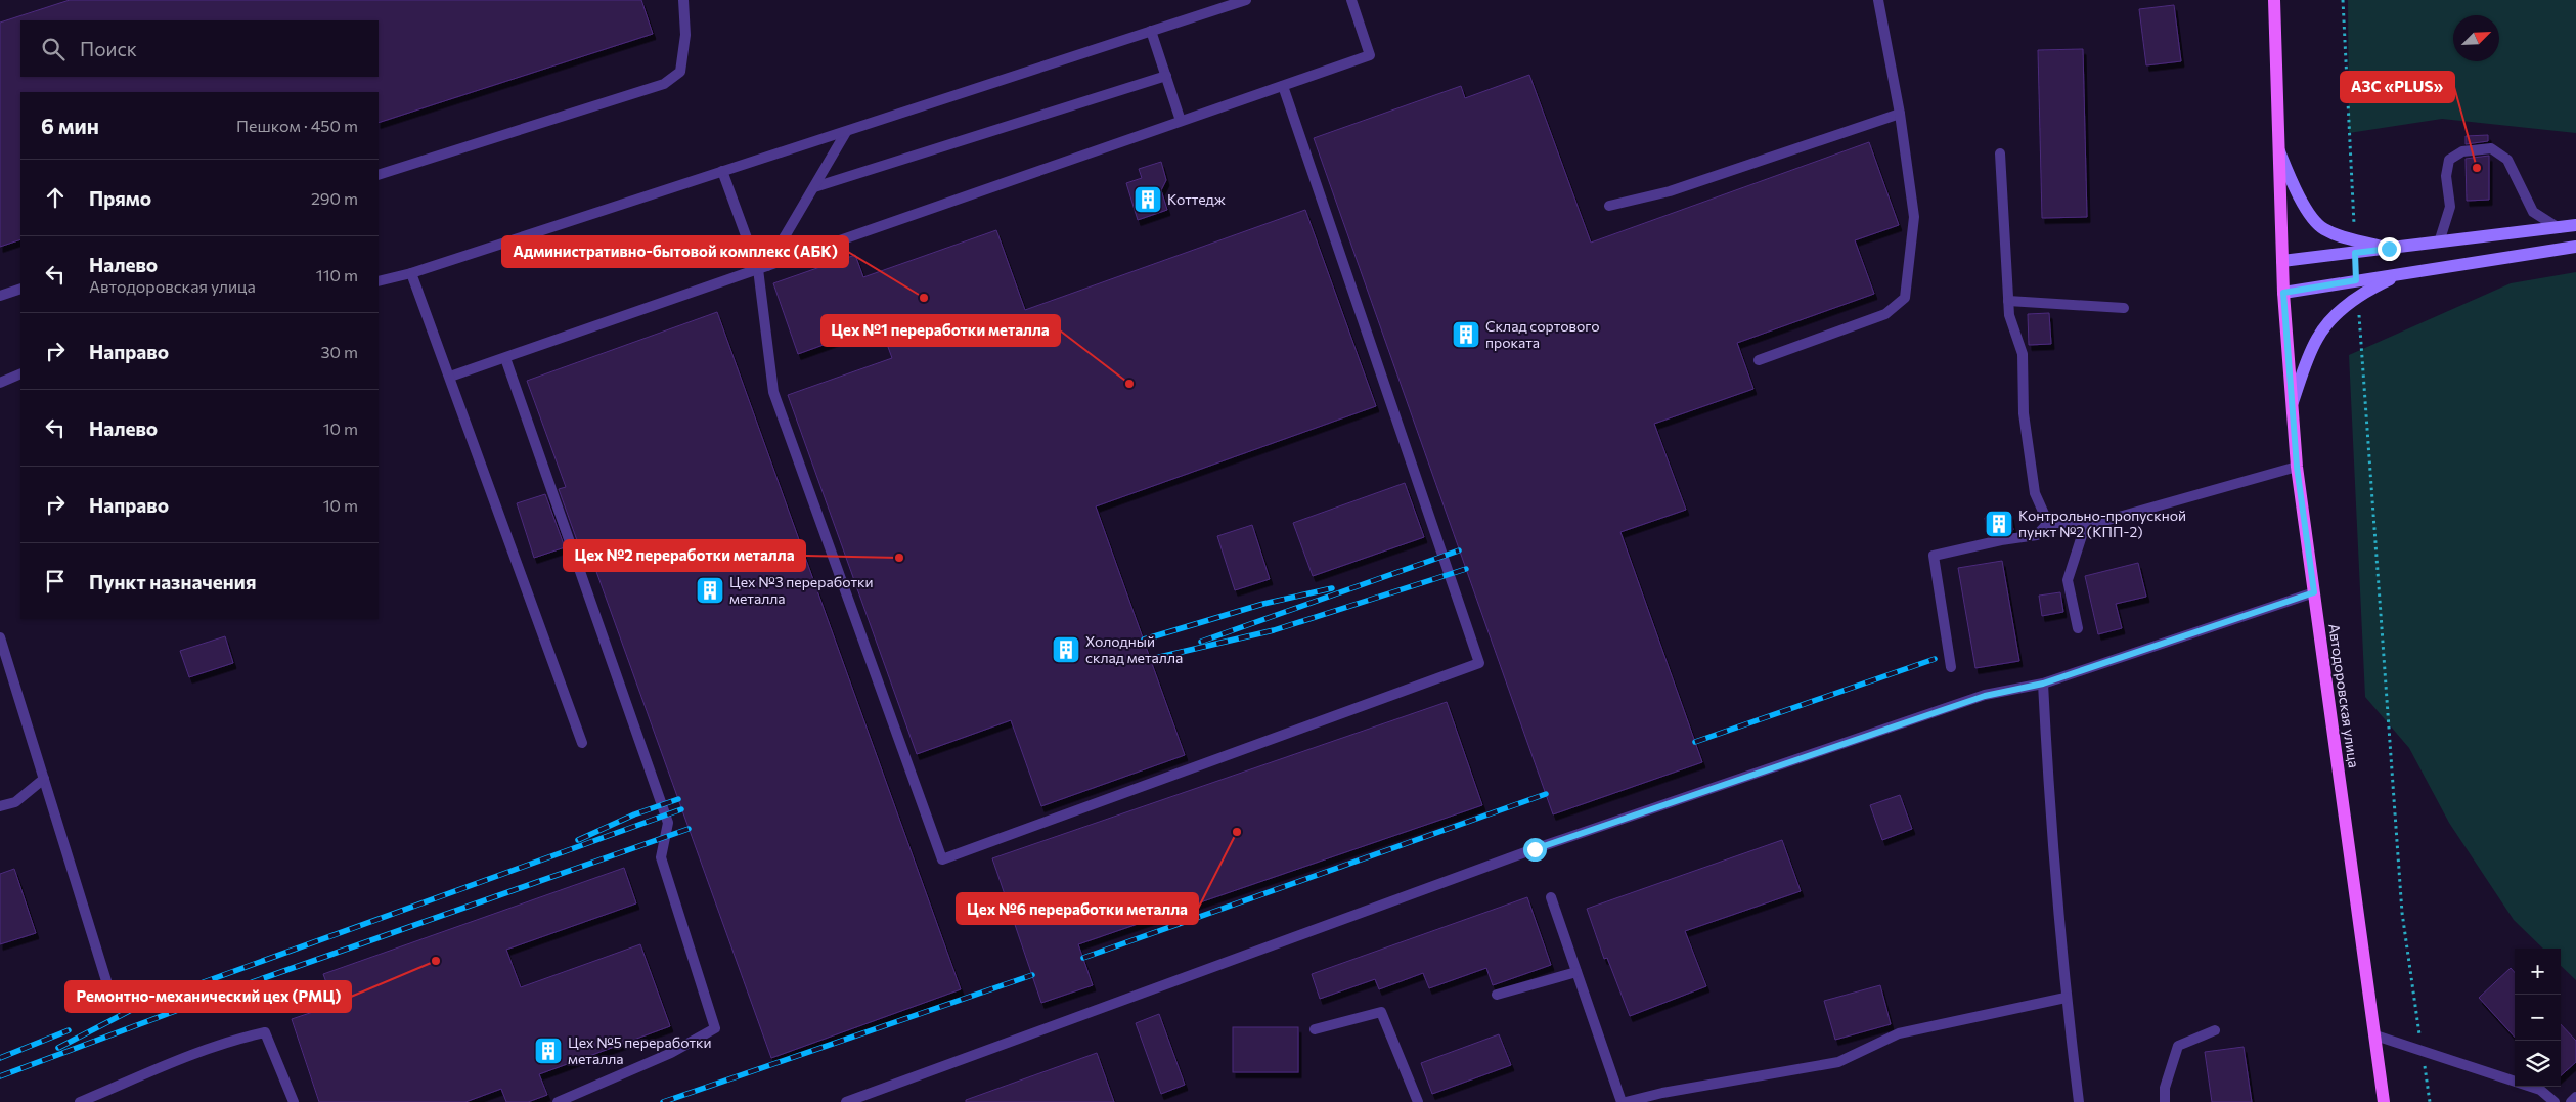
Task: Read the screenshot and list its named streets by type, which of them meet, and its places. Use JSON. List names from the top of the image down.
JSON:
{
  "streets": {
    "main road": ["Автодоровская улица"]
  },
  "places": {
    "other": [
      "АЗС «PLUS»",
      "Административно-бытовой комплекс (АБК)",
      "Цех №1 переработки металла",
      "Цех №2 переработки металла",
      "Цех №6 переработки металла",
      "Ремонтно-механический цех (РМЦ)"
    ],
    "building": [
      "Коттедж",
      "Склад сортового проката",
      "Контрольно-пропускной пункт №2 (КПП-2)",
      "Цех №3 переработки металла",
      "Холодный склад металла",
      "Цех №5 переработки металла"
    ]
  },
  "north": "top right",
  "page": {
    "search": "Поиск",
    "heading": ["6 мин", "Пешком · 450 m"],
    "list": [
      ["Прямо", "290 m"],
      ["Налево", "Автодоровская улица", "110 m"],
      ["Направо", "30 m"],
      ["Налево", "10 m"],
      ["Направо", "10 m"],
      "Пункт назначения"
    ],
    "map_buttons": ["+", "−"]
  }
}
